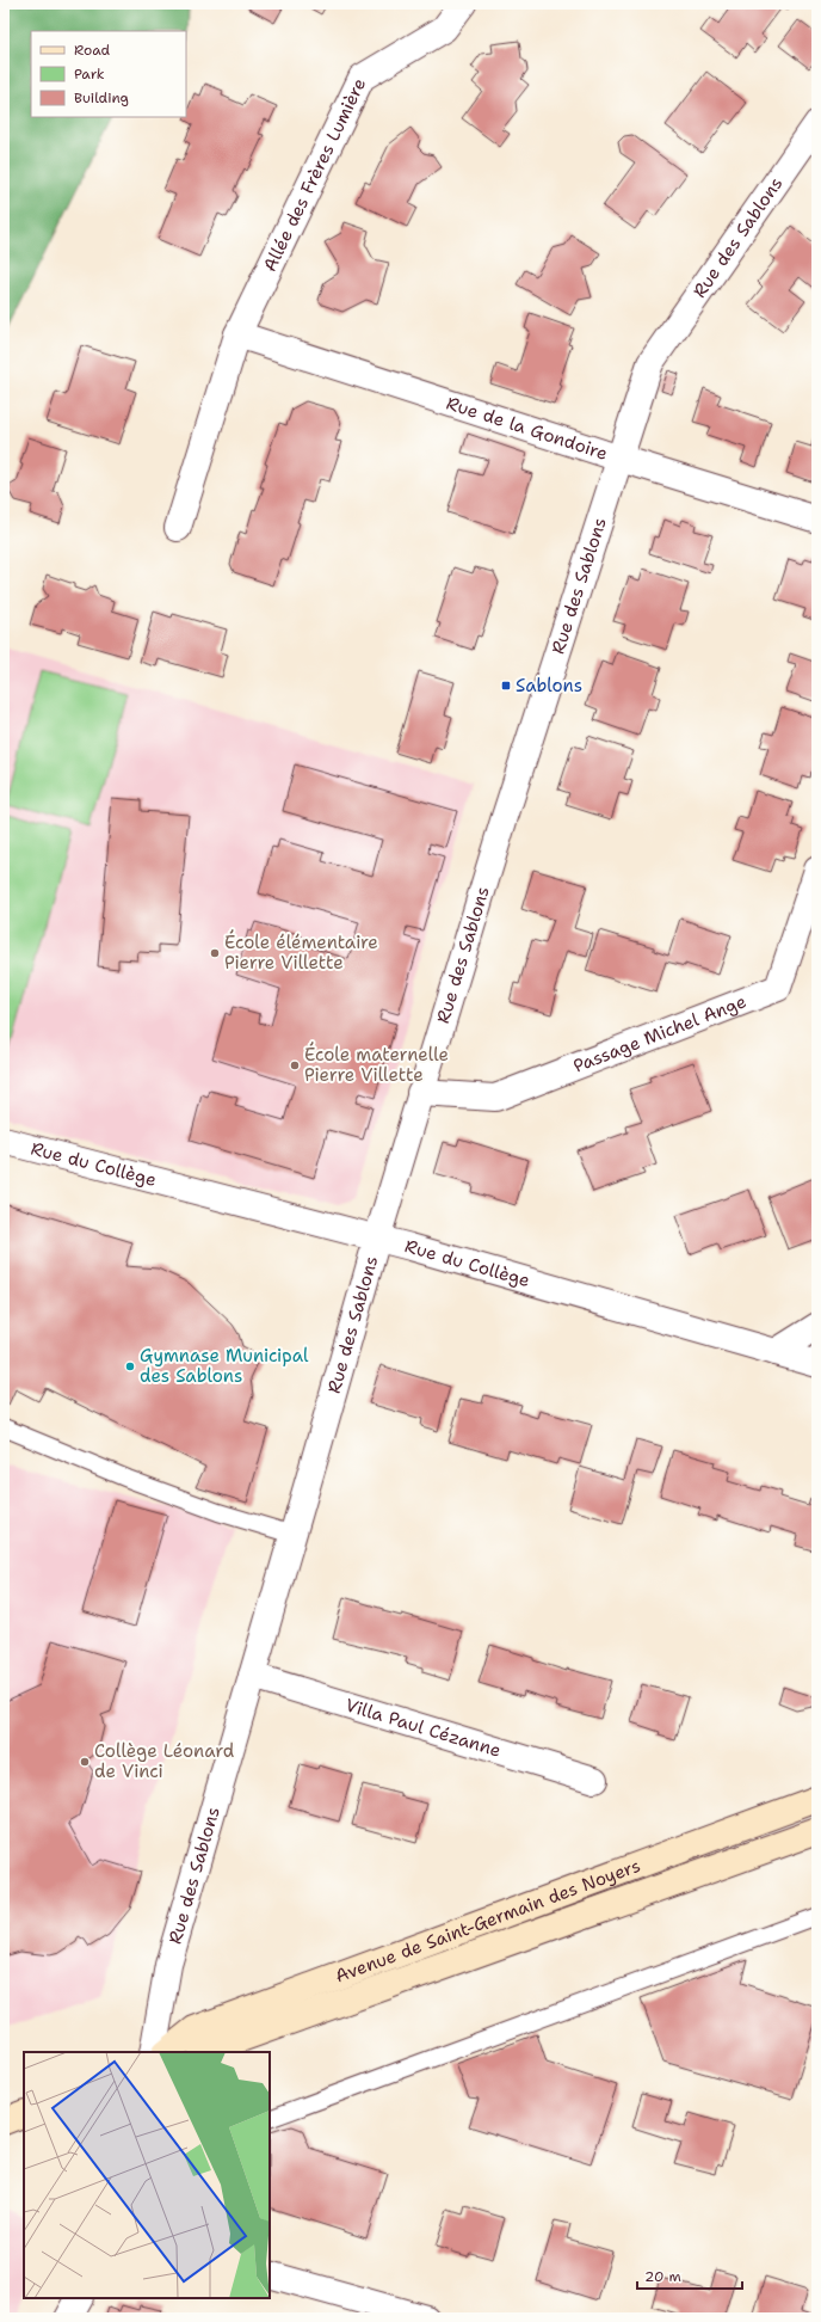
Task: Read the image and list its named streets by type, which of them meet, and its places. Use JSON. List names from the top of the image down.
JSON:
{
  "streets": {
    "main road": ["Avenue de Saint-Germain des Noyers"],
    "street": [
      "Allée des Frères Lumière",
      "Rue des Sablons",
      "Rue de la Gondoire",
      "Passage Michel Ange",
      "Rue du Collège",
      "Villa Paul Cézanne"
    ]
  },
  "crossings": [
    ["Allée des Frères Lumière", "Rue de la Gondoire"],
    ["Rue des Sablons", "Rue de la Gondoire"],
    ["Rue des Sablons", "Passage Michel Ange"],
    ["Rue des Sablons", "Rue du Collège"],
    ["Rue des Sablons", "Villa Paul Cézanne"]
  ],
  "places": {
    "transit": ["Sablons"],
    "other": [
      "École élémentaire Pierre Villette",
      "École maternelle Pierre Villette",
      "Gymnase Municipal des Sablons",
      "Collège Léonard de Vinci"
    ]
  },
  "legend": ["Road", "Park", "Building"],
  "scale_bar": "20 m"
}
